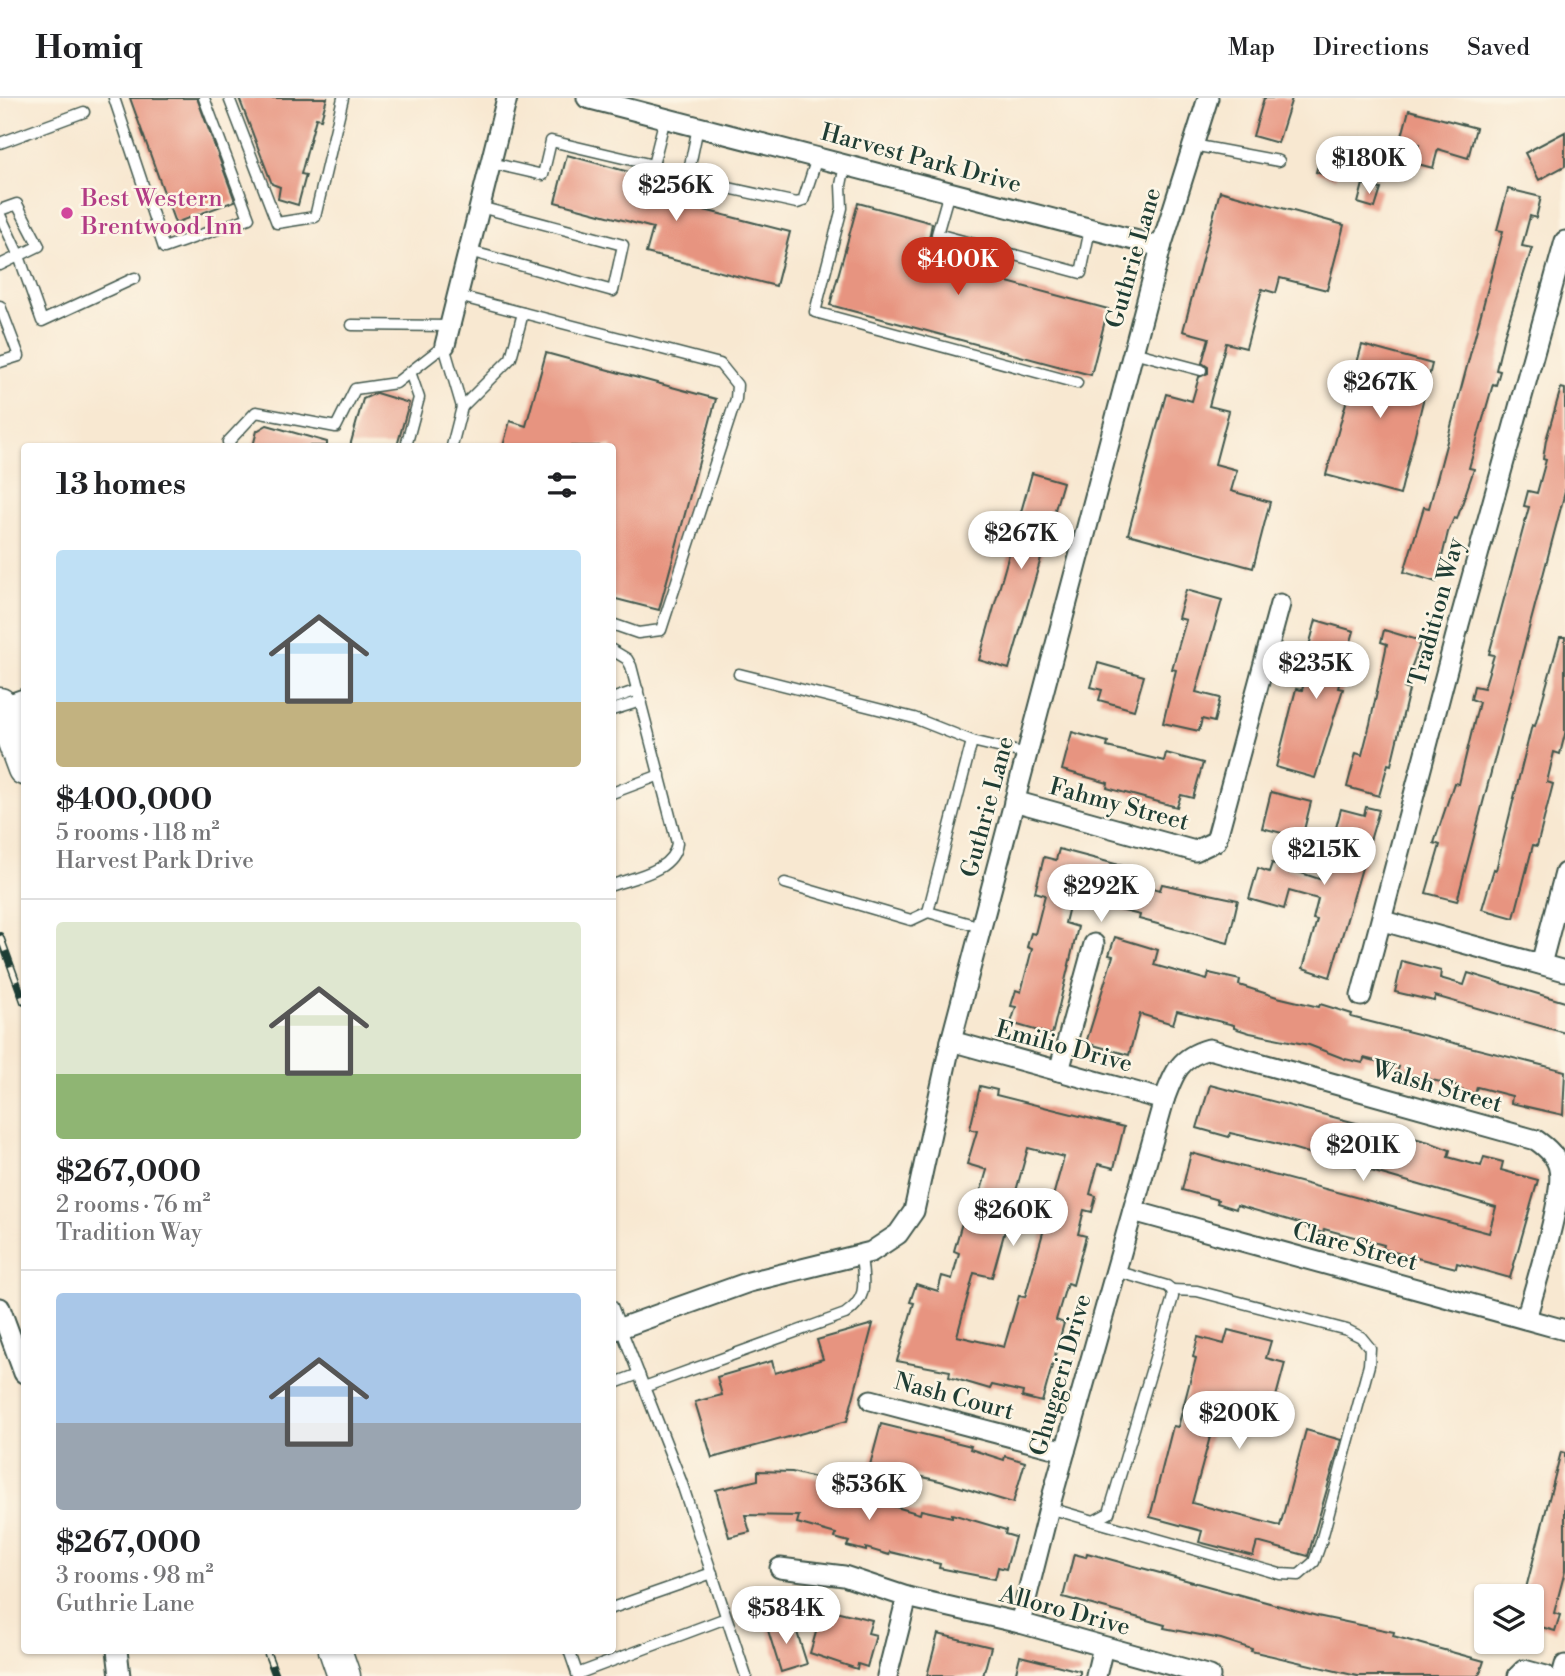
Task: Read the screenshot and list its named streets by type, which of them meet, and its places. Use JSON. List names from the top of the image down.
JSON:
{
  "streets": {
    "street": [
      "Harvest Park Drive",
      "Guthrie Lane",
      "Tradition Way",
      "Fahmy Street",
      "Emilio Drive",
      "Walsh Street",
      "Clare Street",
      "Ghuggeri Drive",
      "Nash Court",
      "Alloro Drive"
    ]
  },
  "crossings": [
    ["Harvest Park Drive", "Guthrie Lane"],
    ["Guthrie Lane", "Fahmy Street"],
    ["Guthrie Lane", "Emilio Drive"],
    ["Emilio Drive", "Walsh Street"],
    ["Emilio Drive", "Ghuggeri Drive"],
    ["Walsh Street", "Clare Street"],
    ["Walsh Street", "Ghuggeri Drive"],
    ["Clare Street", "Ghuggeri Drive"],
    ["Ghuggeri Drive", "Nash Court"],
    ["Ghuggeri Drive", "Alloro Drive"]
  ],
  "places": ["Best Western Brentwood Inn"],
  "page": {
    "header": "Homiq",
    "nav": ["Map", "Directions", "Saved"],
    "price": [
      "$180K",
      "$256K",
      "$400K",
      "$267K",
      "$267K",
      "$235K",
      "$215K",
      "$292K",
      "$201K",
      "$260K",
      "$200K",
      "$536K",
      "$584K"
    ],
    "heading": "13 homes",
    "list": [
      {
        "name": "$400,000",
        "note": "5 rooms · 118 m² · Harvest Park Drive"
      },
      {
        "name": "$267,000",
        "note": "2 rooms · 76 m² · Tradition Way"
      },
      {
        "name": "$267,000",
        "note": "3 rooms · 98 m² · Guthrie Lane"
      }
    ]
  }
}
